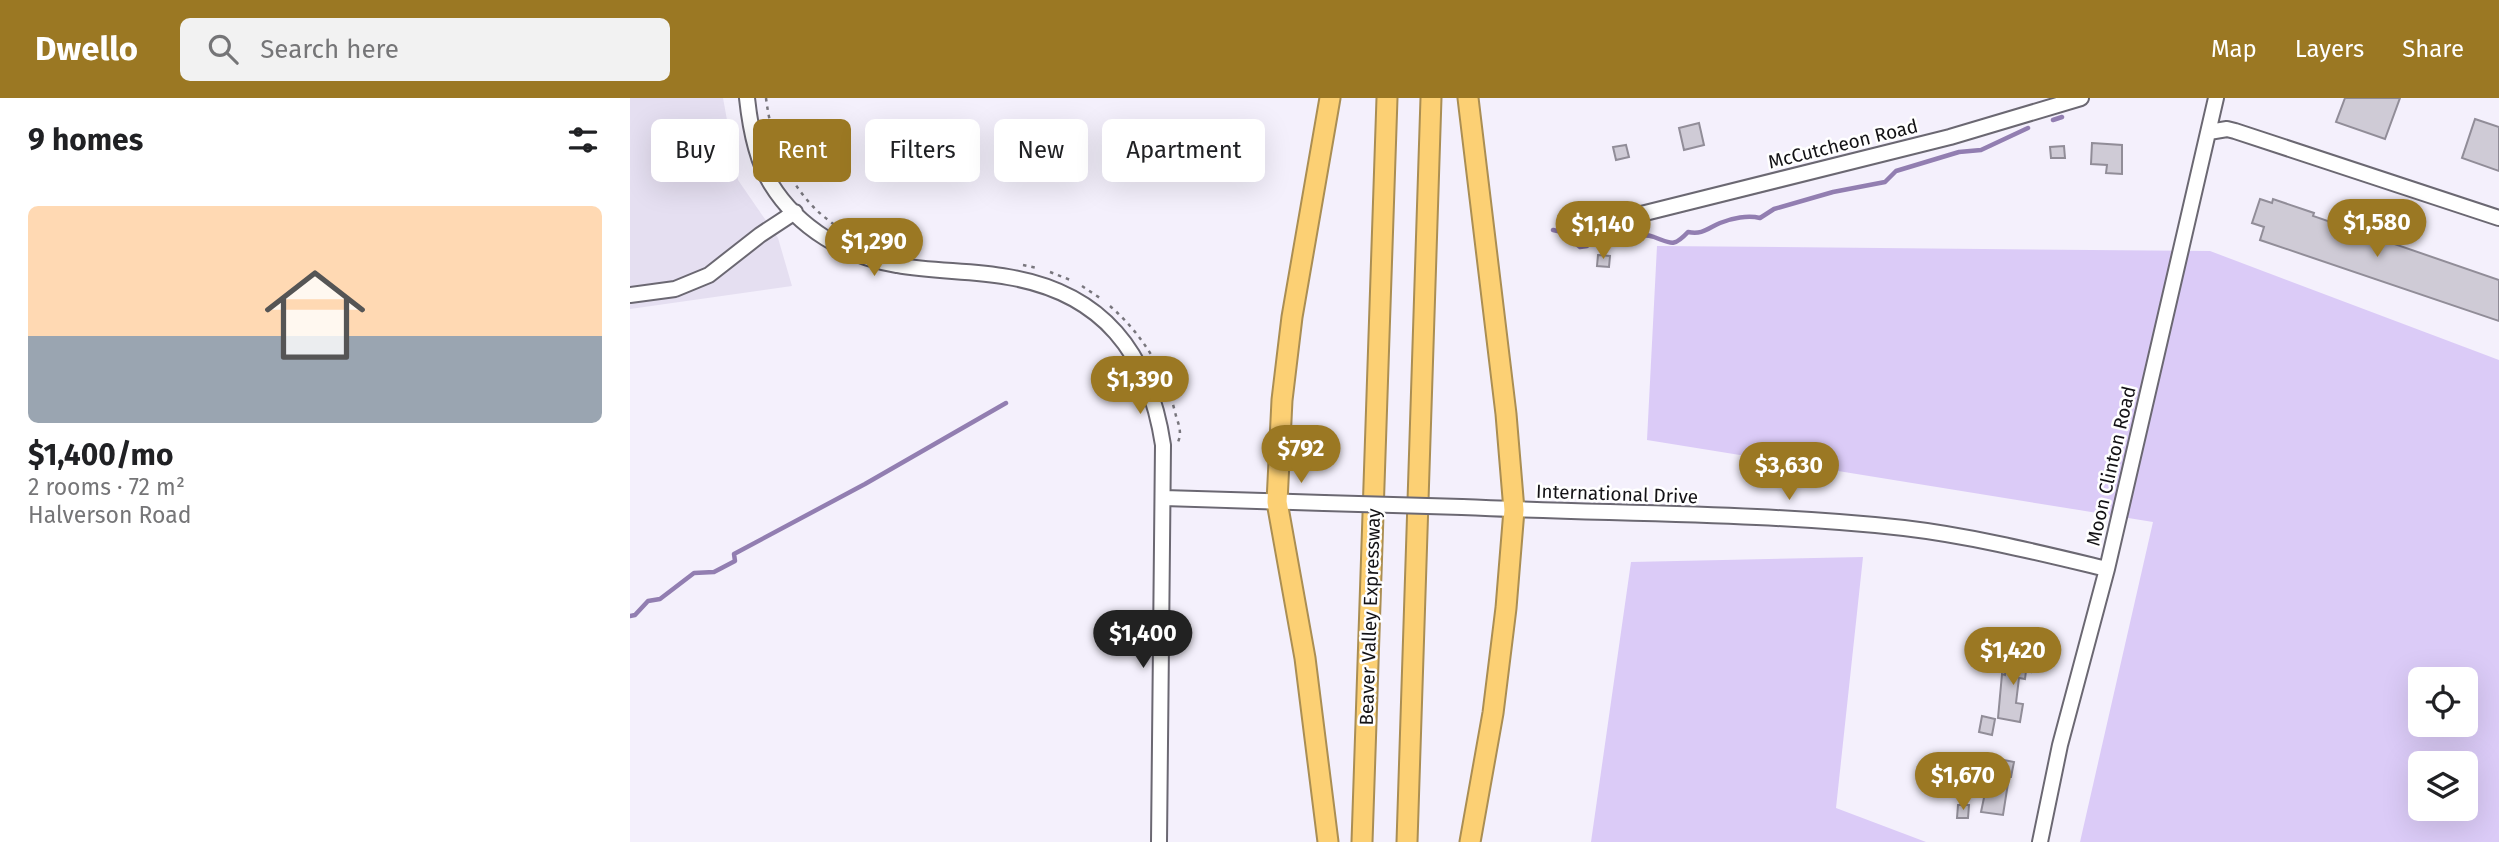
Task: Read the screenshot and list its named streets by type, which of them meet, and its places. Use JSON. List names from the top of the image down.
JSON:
{
  "streets": {
    "highway": ["Beaver Valley Expressway"],
    "street": ["McCutcheon Road", "Moon Clinton Road", "International Drive"]
  },
  "crossings": [
    ["Moon Clinton Road", "International Drive"]
  ],
  "page": {
    "header": "Dwello",
    "search": "Search here",
    "nav": ["Map", "Layers", "Share"],
    "heading": "9 homes",
    "chip": [
      "Buy",
      "Rent",
      "Filters",
      "New",
      "Apartment"
    ],
    "list": [
      {
        "name": "$1,400/mo",
        "note": "2 rooms · 72 m² · Halverson Road"
      }
    ],
    "price": [
      "$1,580",
      "$1,140",
      "$1,290",
      "$1,390",
      "$792",
      "$3,630",
      "$1,400",
      "$1,420",
      "$1,670"
    ]
  }
}
